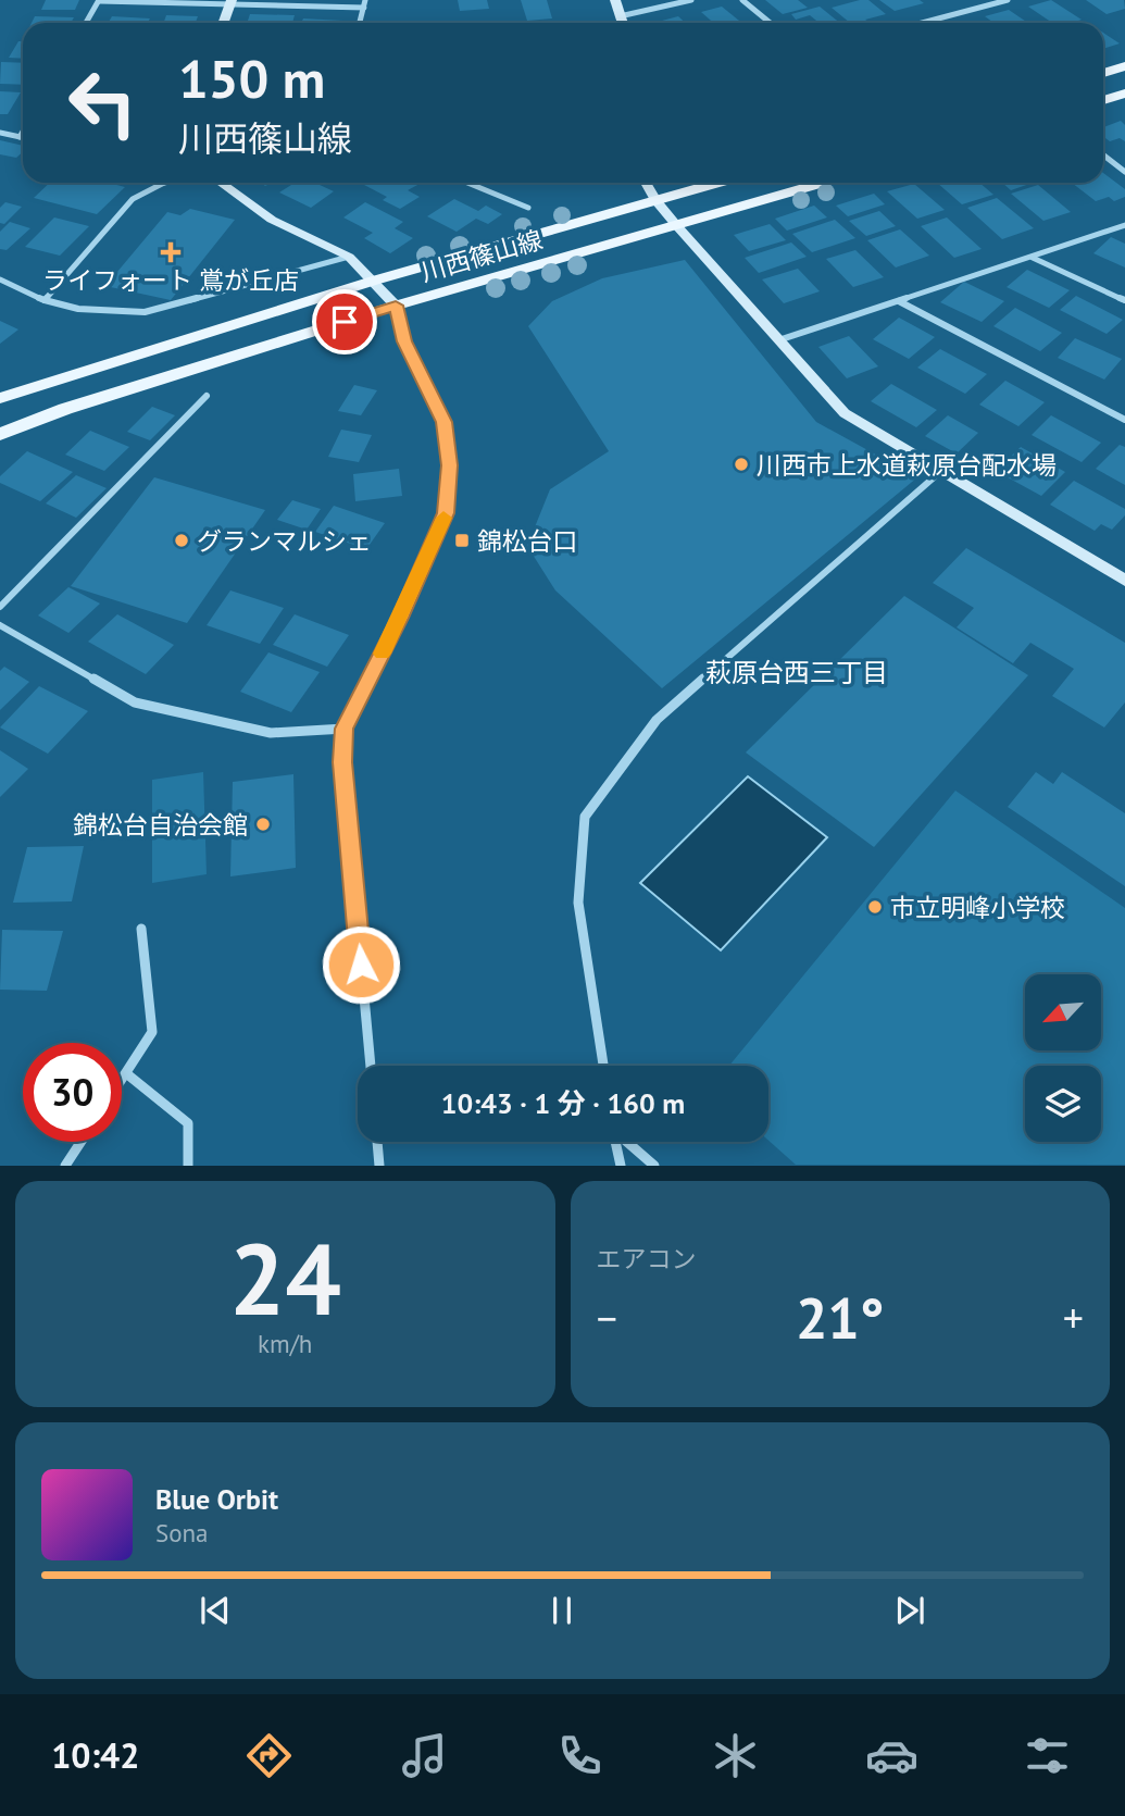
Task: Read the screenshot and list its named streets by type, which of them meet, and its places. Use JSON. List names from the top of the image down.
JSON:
{
  "streets": {
    "main road": ["川西篠山線"]
  },
  "districts": ["萩原台西三丁目"],
  "places": {
    "health": ["ライフォート 鴬が丘店"],
    "other": [
      "川西市上水道萩原台配水場",
      "グランマルシェ",
      "錦松台自治会館",
      "市立明峰小学校"
    ],
    "transit": ["錦松台口"]
  },
  "north": "bottom left",
  "page": {
    "turn": ["150 m", "川西篠山線"],
    "limit": "30",
    "trip": "10:43 · 1 分 · 160 m",
    "tile": [
      ["24", "km/h"],
      "エアコン"
    ],
    "heat": ["−", "21°", "+"],
    "song": ["Blue Orbit", "Sona"],
    "tabs": "10:42"
  }
}
